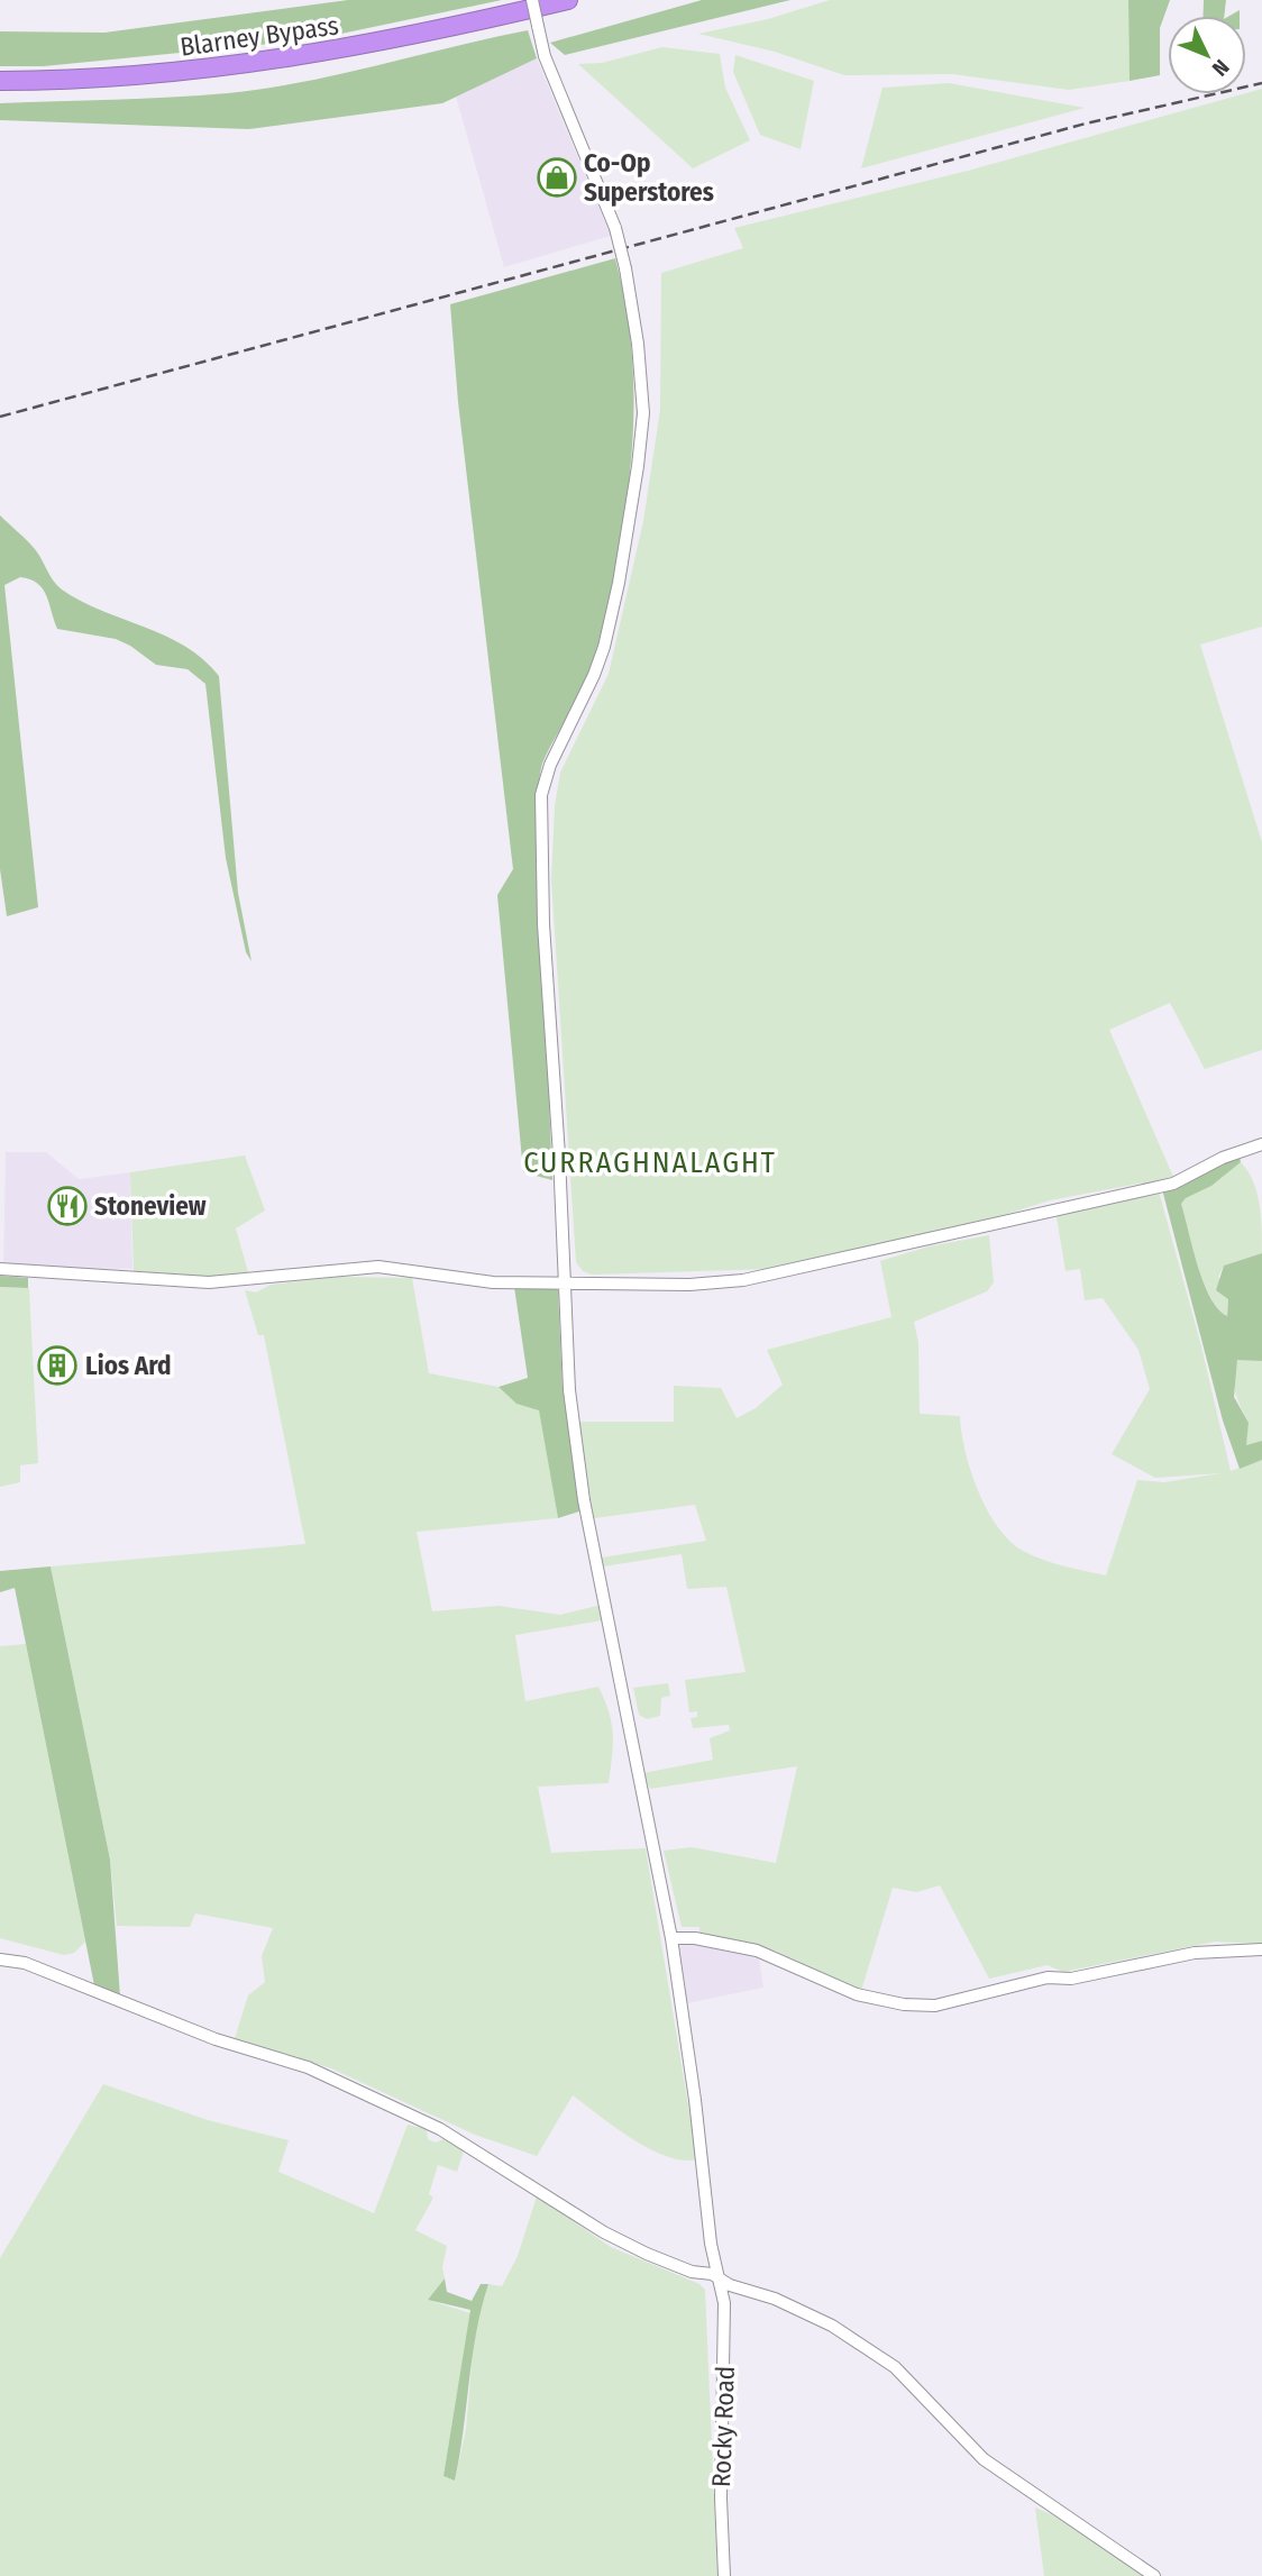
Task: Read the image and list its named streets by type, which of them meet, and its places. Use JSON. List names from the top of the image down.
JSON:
{
  "streets": {
    "highway": ["Blarney Bypass"],
    "street": ["Rocky Road"]
  },
  "districts": ["CURRAGHNALAGHT"],
  "places": {
    "shop": ["Co-Op Superstores"],
    "restaurant": ["Stoneview"],
    "building": ["Lios Ard"]
  },
  "north": "bottom right"
}
